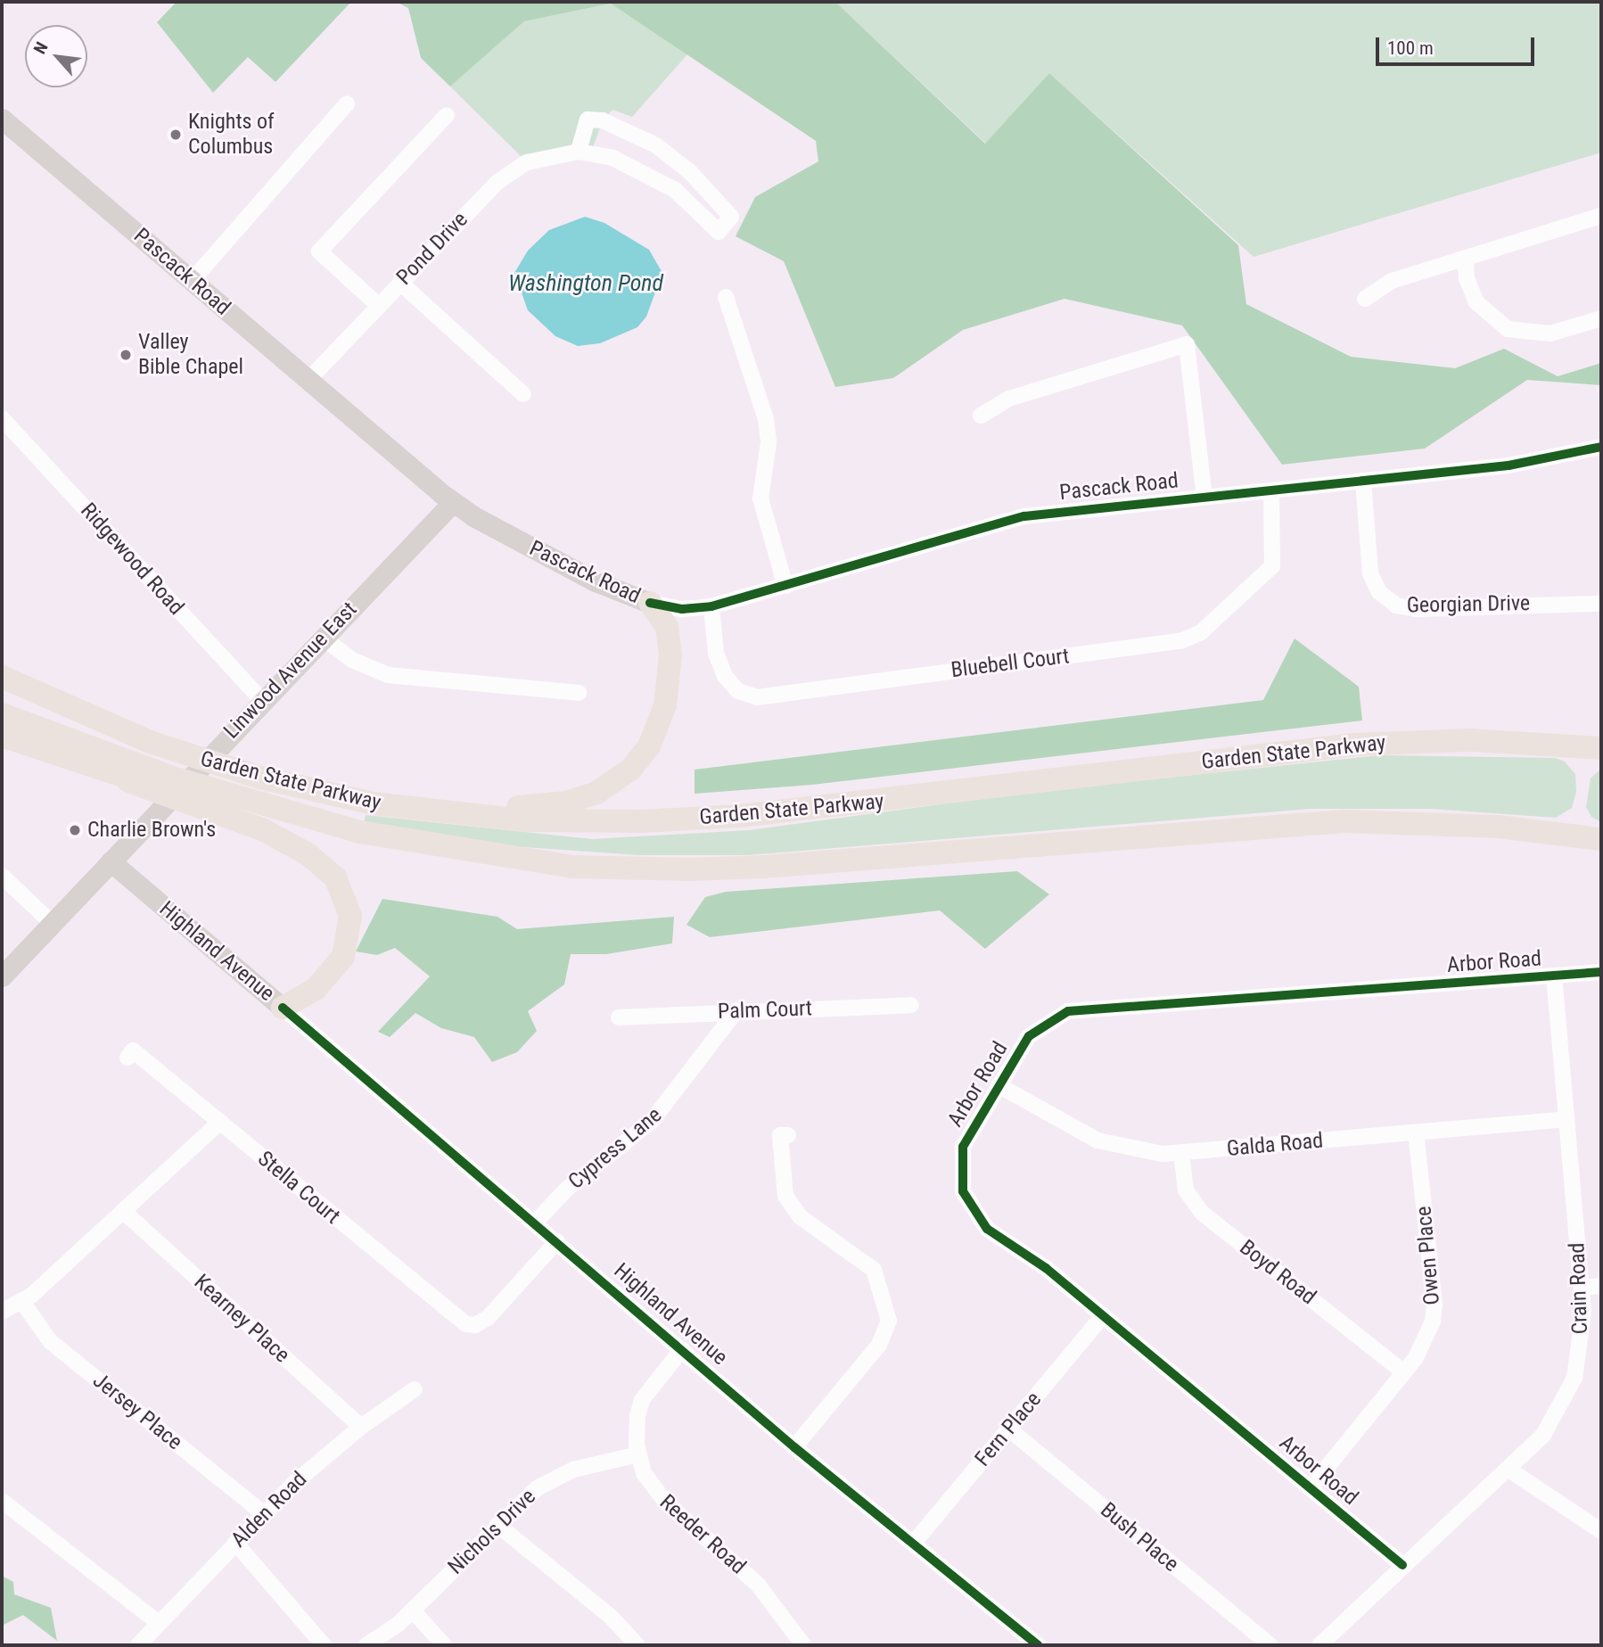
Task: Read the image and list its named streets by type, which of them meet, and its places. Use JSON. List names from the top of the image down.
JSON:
{
  "streets": {
    "highway": ["Garden State Parkway"],
    "main road": ["Pascack Road", "Linwood Avenue East", "Highland Avenue"],
    "street": [
      "Pond Drive",
      "Ridgewood Road",
      "Georgian Drive",
      "Bluebell Court",
      "Arbor Road",
      "Palm Court",
      "Galda Road",
      "Cypress Lane",
      "Stella Court",
      "Owen Place",
      "Boyd Road",
      "Crain Road",
      "Kearney Place",
      "Jersey Place",
      "Fern Place",
      "Alden Road",
      "Nichols Drive",
      "Reeder Road",
      "Bush Place"
    ]
  },
  "crossings": [
    ["Pond Drive", "Pascack Road"],
    ["Pascack Road", "Georgian Drive"],
    ["Pascack Road", "Bluebell Court"],
    ["Pascack Road", "Linwood Avenue East"],
    ["Ridgewood Road", "Linwood Avenue East"],
    ["Linwood Avenue East", "Highland Avenue"],
    ["Highland Avenue", "Cypress Lane"],
    ["Highland Avenue", "Stella Court"],
    ["Highland Avenue", "Fern Place"],
    ["Highland Avenue", "Reeder Road"],
    ["Arbor Road", "Galda Road"],
    ["Arbor Road", "Owen Place"],
    ["Arbor Road", "Crain Road"],
    ["Arbor Road", "Fern Place"],
    ["Palm Court", "Cypress Lane"],
    ["Galda Road", "Owen Place"],
    ["Galda Road", "Boyd Road"],
    ["Galda Road", "Crain Road"],
    ["Owen Place", "Boyd Road"],
    ["Kearney Place", "Alden Road"],
    ["Jersey Place", "Alden Road"],
    ["Fern Place", "Bush Place"],
    ["Nichols Drive", "Reeder Road"]
  ],
  "water": ["Washington Pond"],
  "places": ["Knights of Columbus", "Valley Bible Chapel", "Charlie Brown's"],
  "scale_bar": "100 m",
  "north": "top left"
}
